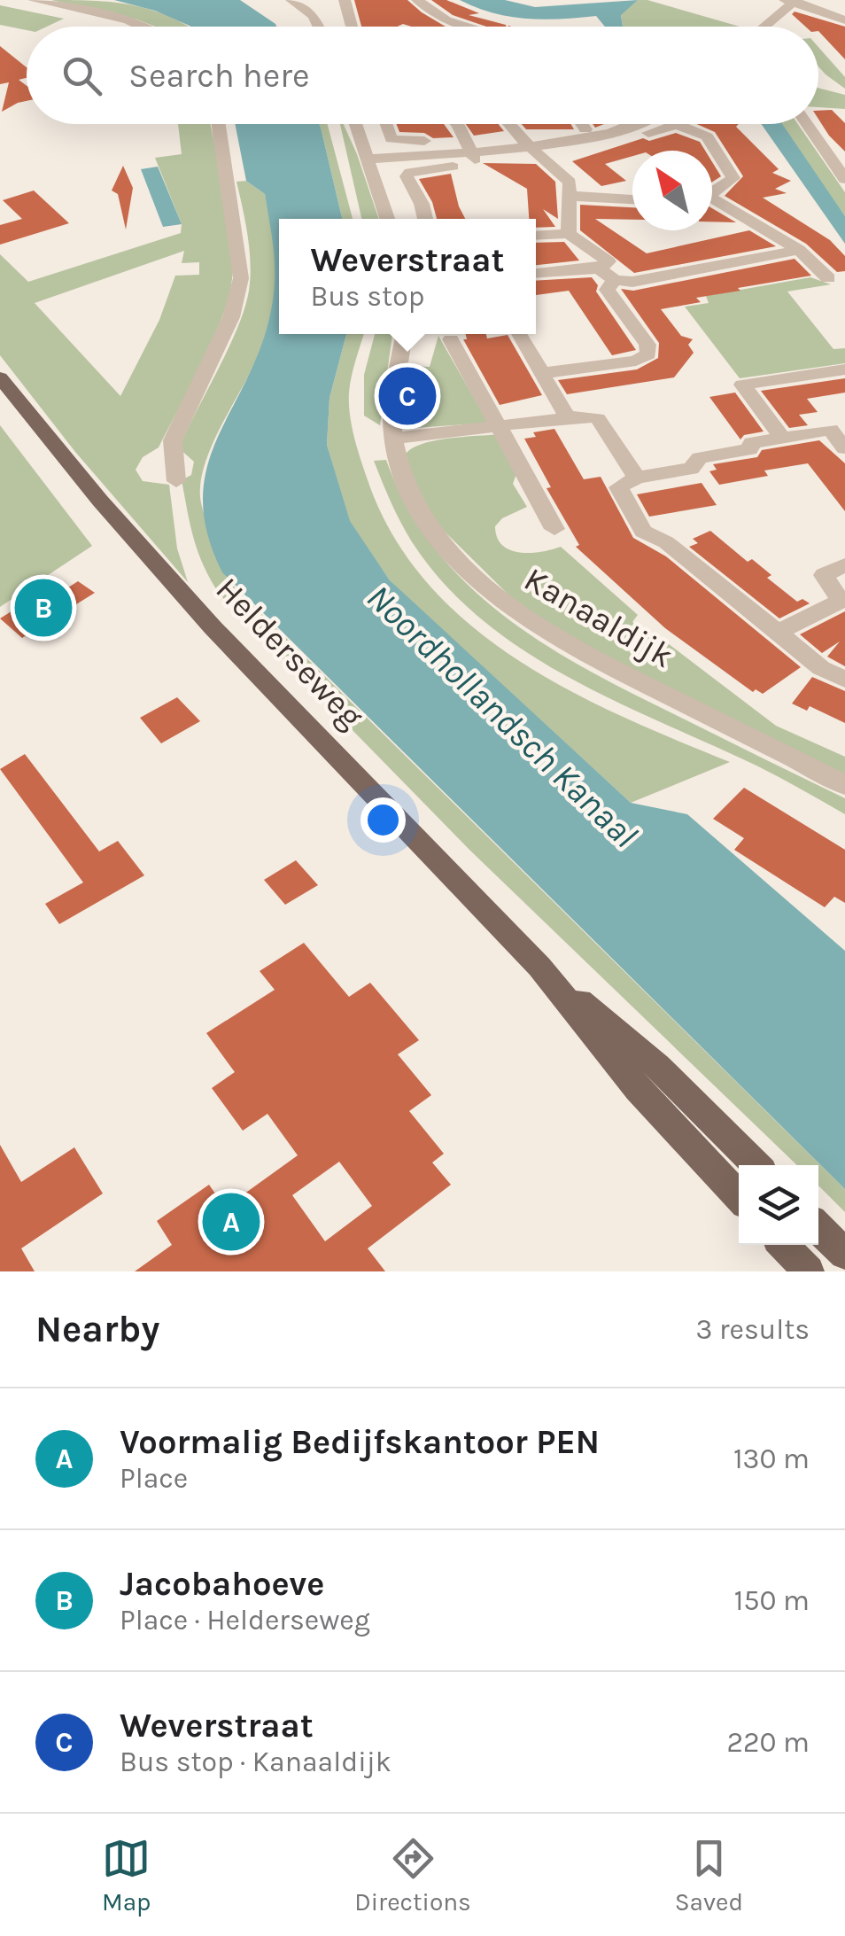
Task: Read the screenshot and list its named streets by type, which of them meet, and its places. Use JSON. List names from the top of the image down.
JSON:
{
  "streets": {
    "main road": ["Helderseweg"],
    "street": ["Kanaaldijk"]
  },
  "water": ["Noordhollandsch Kanaal"],
  "north": "top left",
  "page": {
    "search": "Search here",
    "popup": ["Weverstraat", "Bus stop"],
    "pins": ["C", "B", "A"],
    "heading": ["Nearby", "3 results"],
    "list": [
      {
        "mark": "A",
        "name": "Voormalig Bedijfskantoor PEN",
        "note": "Place",
        "value": "130 m"
      },
      {
        "mark": "B",
        "name": "Jacobahoeve",
        "note": "Place · Helderseweg",
        "value": "150 m"
      },
      {
        "mark": "C",
        "name": "Weverstraat",
        "note": "Bus stop · Kanaaldijk",
        "value": "220 m"
      }
    ],
    "nav": ["Map", "Directions", "Saved"]
  }
}
